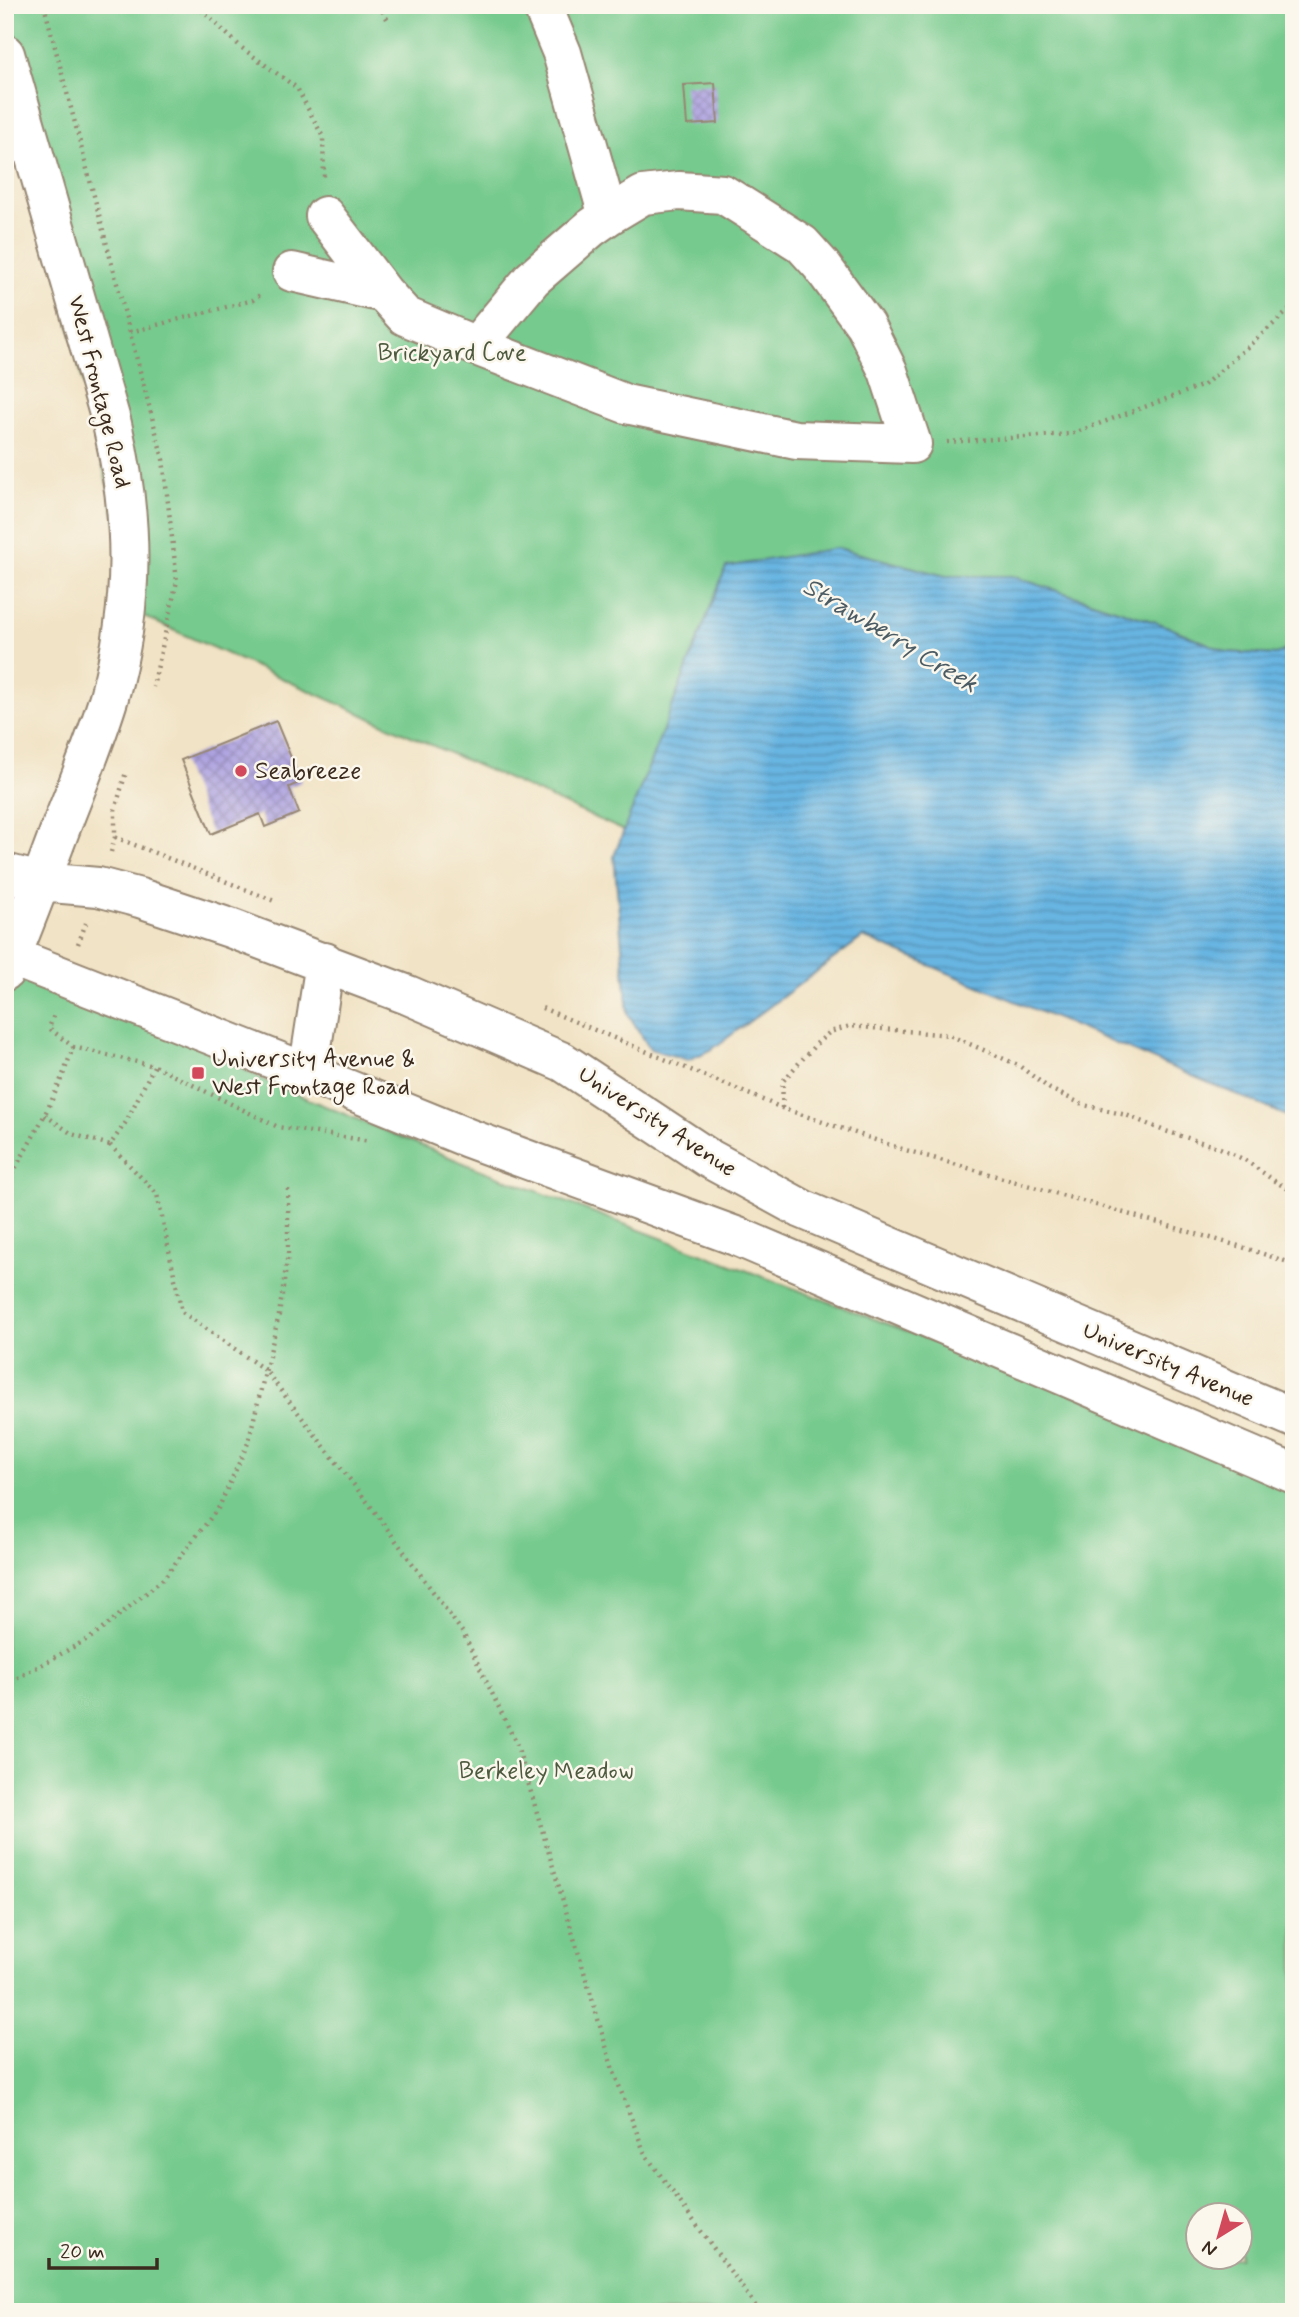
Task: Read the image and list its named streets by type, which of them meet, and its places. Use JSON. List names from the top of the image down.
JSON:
{
  "streets": {
    "street": ["West Frontage Road", "University Avenue"]
  },
  "crossings": [
    ["West Frontage Road", "University Avenue"]
  ],
  "water": ["Strawberry Creek"],
  "parks": ["Brickyard Cove", "Berkeley Meadow"],
  "places": {
    "other": ["Seabreeze"],
    "transit": ["University Avenue & West Frontage Road"]
  },
  "scale_bar": "20 m",
  "north": "bottom left"
}
